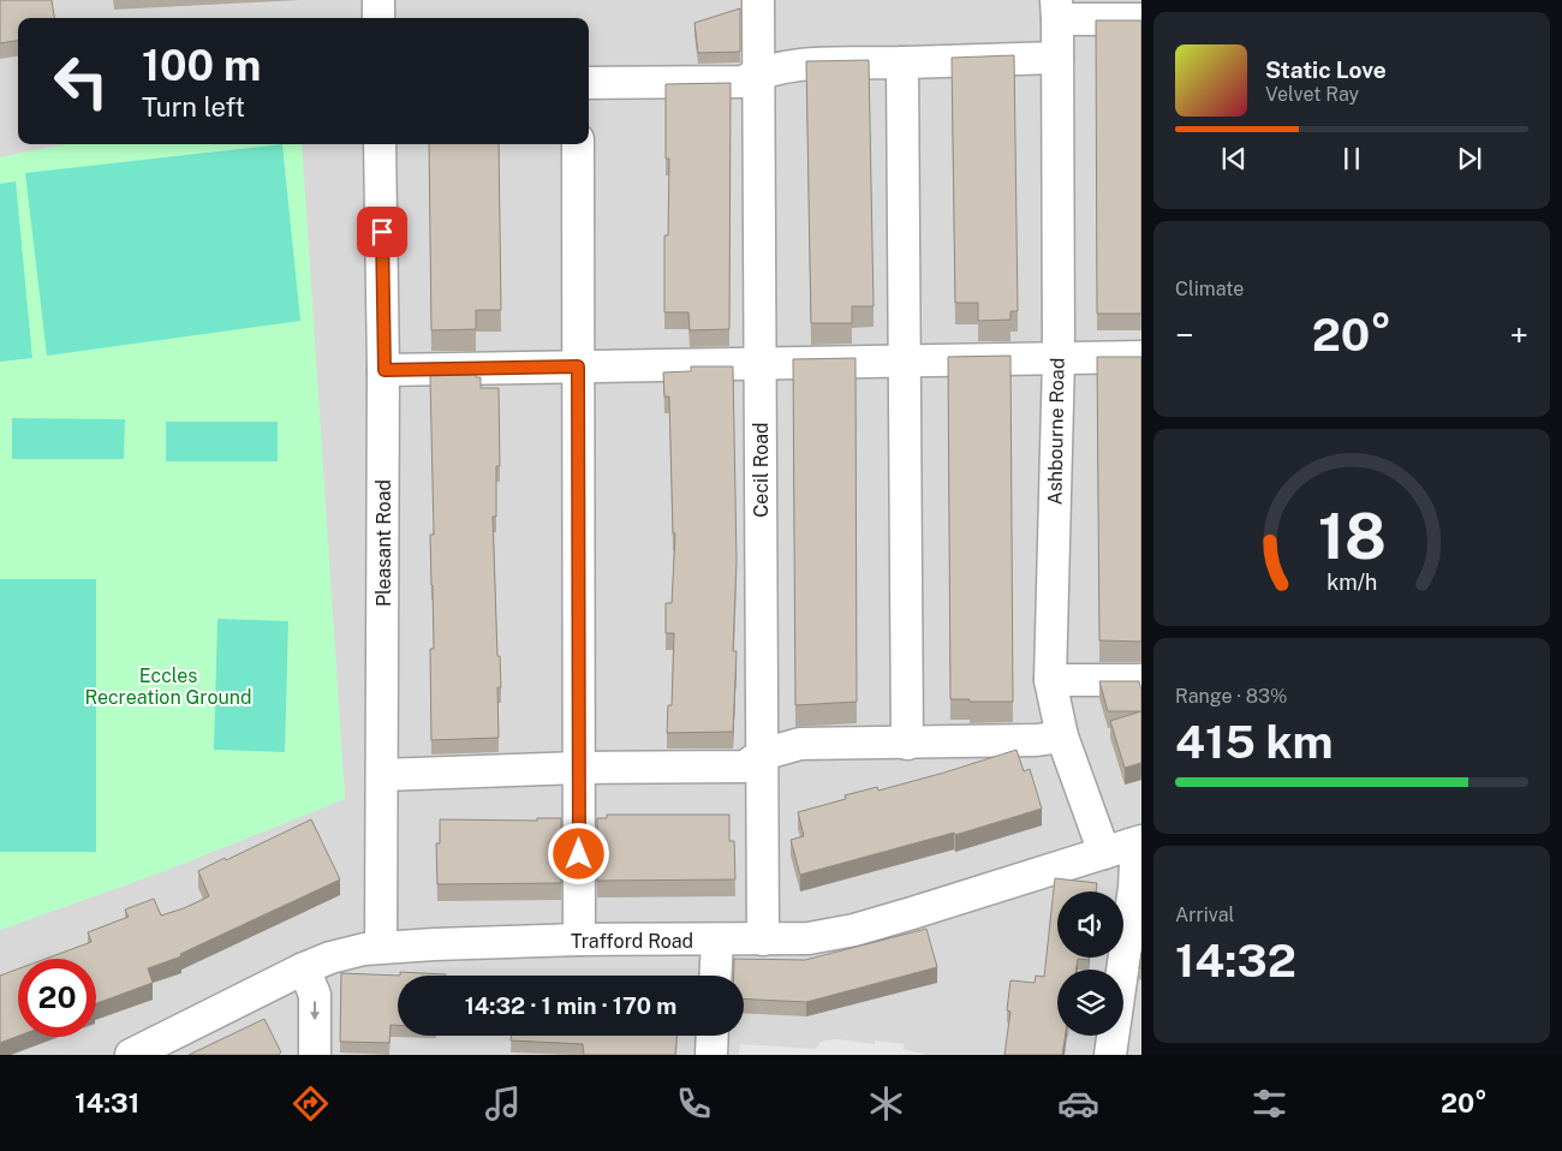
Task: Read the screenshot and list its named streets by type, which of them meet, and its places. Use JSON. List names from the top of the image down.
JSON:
{
  "streets": {
    "street": [
      "Ashbourne Road",
      "Cecil Road",
      "Pleasant Road",
      "Trafford Road"
    ]
  },
  "crossings": [
    ["Ashbourne Road", "Trafford Road"],
    ["Cecil Road", "Trafford Road"],
    ["Pleasant Road", "Trafford Road"]
  ],
  "parks": ["Eccles Recreation Ground"],
  "page": {
    "turn": ["100 m", "Turn left"],
    "song": ["Static Love", "Velvet Ray"],
    "tile": [
      "Climate",
      ["Range · 83%", "415 km"],
      ["Arrival", "14:32"]
    ],
    "heat": ["−", "20°", "+"],
    "limit": "20",
    "trip": "14:32 · 1 min · 170 m",
    "tabs": ["14:31", "20°"],
    "gauge": ["18", "km/h"]
  }
}
